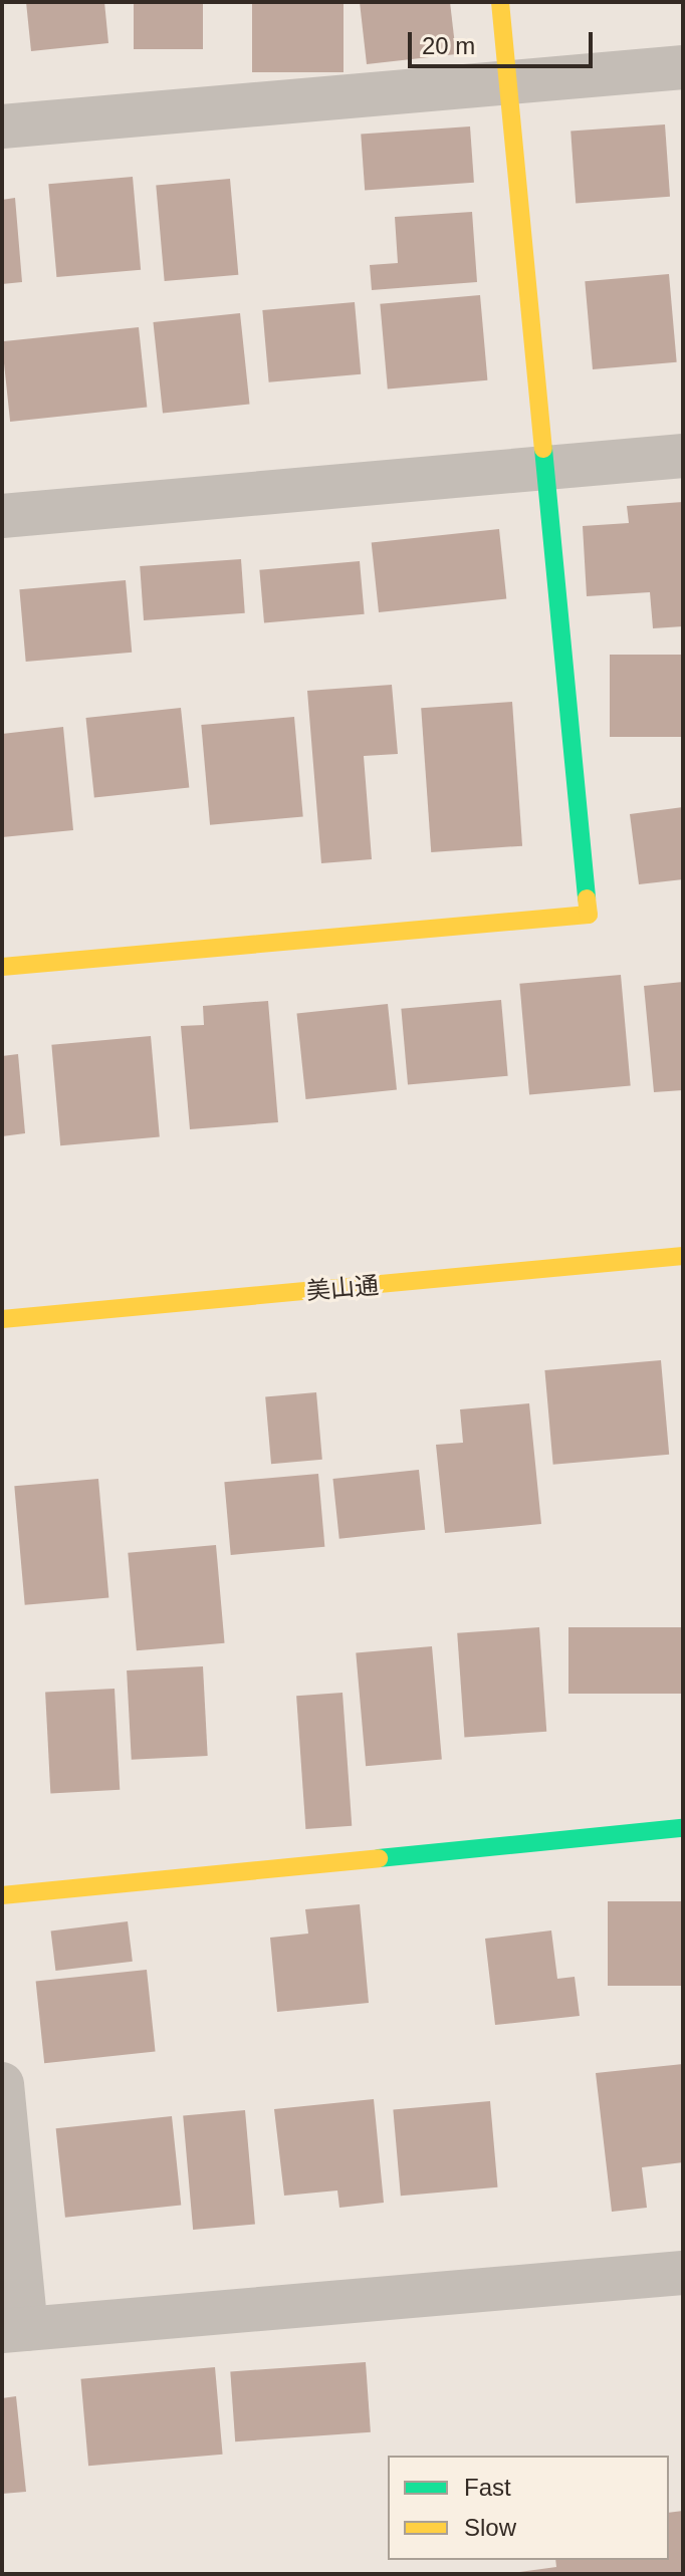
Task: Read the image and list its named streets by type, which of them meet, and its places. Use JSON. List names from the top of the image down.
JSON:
{
  "streets": {
    "street": ["美山通"]
  },
  "legend": ["Fast", "Slow"],
  "scale_bar": "20 m"
}
